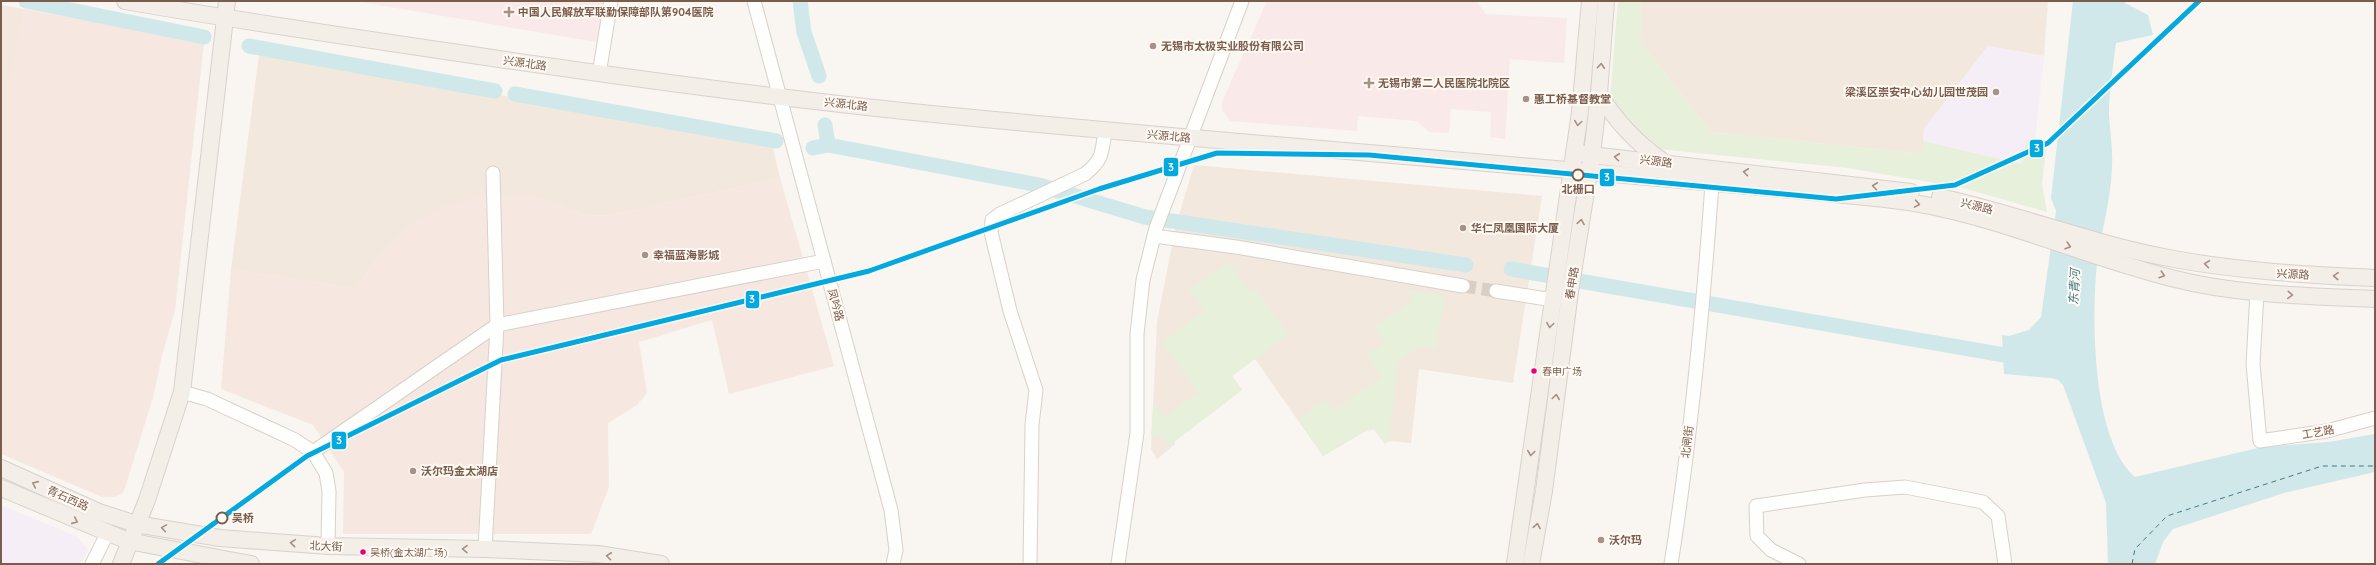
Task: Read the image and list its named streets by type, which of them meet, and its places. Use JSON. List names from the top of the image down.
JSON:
{
  "streets": {
    "main road": [
      "兴源北路",
      "兴源路",
      "春申路",
      "青石西路",
      "北大街"
    ],
    "street": ["凤吟路", "工艺路", "北闸街"]
  },
  "crossings": [
    ["兴源北路", "兴源路"],
    ["兴源北路", "春申路"],
    ["兴源北路", "凤吟路"],
    ["兴源路", "春申路"],
    ["兴源路", "工艺路"],
    ["兴源路", "北闸街"],
    ["青石西路", "北大街"]
  ],
  "one_way": ["北大街"],
  "water": ["东青河"],
  "places": {
    "health": ["中国人民解放军联勤保障部队第904医院", "无锡市第二人民医院北院区"],
    "other": [
      "无锡市太极实业股份有限公司",
      "梁溪区崇安中心幼儿园世茂园",
      "惠工桥基督教堂",
      "北栅口",
      "华仁凤凰国际大厦",
      "幸福蓝海影城",
      "春申广场",
      "沃尔玛金太湖店",
      "吴桥",
      "沃尔玛",
      "吴桥(金太湖广场)"
    ]
  },
  "lines": ["transit line 3"]
}
